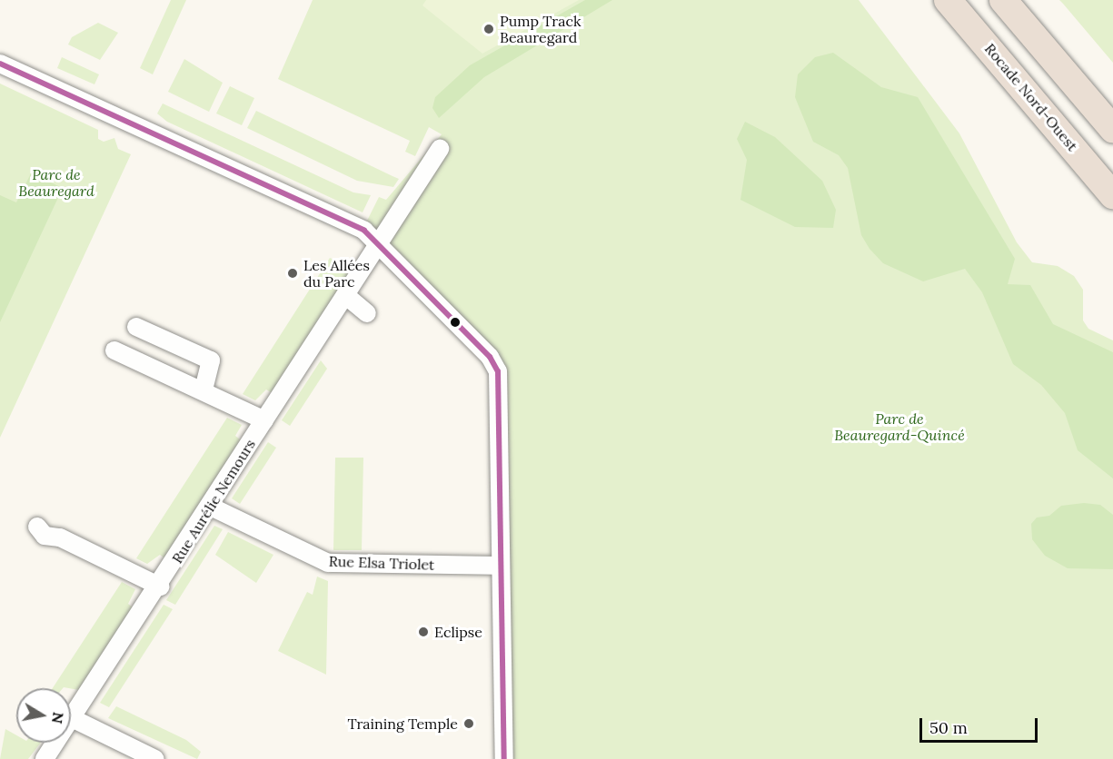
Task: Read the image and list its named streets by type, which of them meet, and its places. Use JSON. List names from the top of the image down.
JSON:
{
  "streets": {
    "highway": ["Rocade Nord-Ouest"],
    "street": ["Rue Aurélie Nemours", "Rue Elsa Triolet"]
  },
  "crossings": [
    ["Rue Aurélie Nemours", "Rue Elsa Triolet"]
  ],
  "parks": ["Parc de Beauregard", "Parc de Beauregard-Quincé"],
  "places": [
    "Pump Track Beauregard",
    "Les Allées du Parc",
    "Eclipse",
    "Training Temple"
  ],
  "scale_bar": "50 m",
  "north": "right"
}
